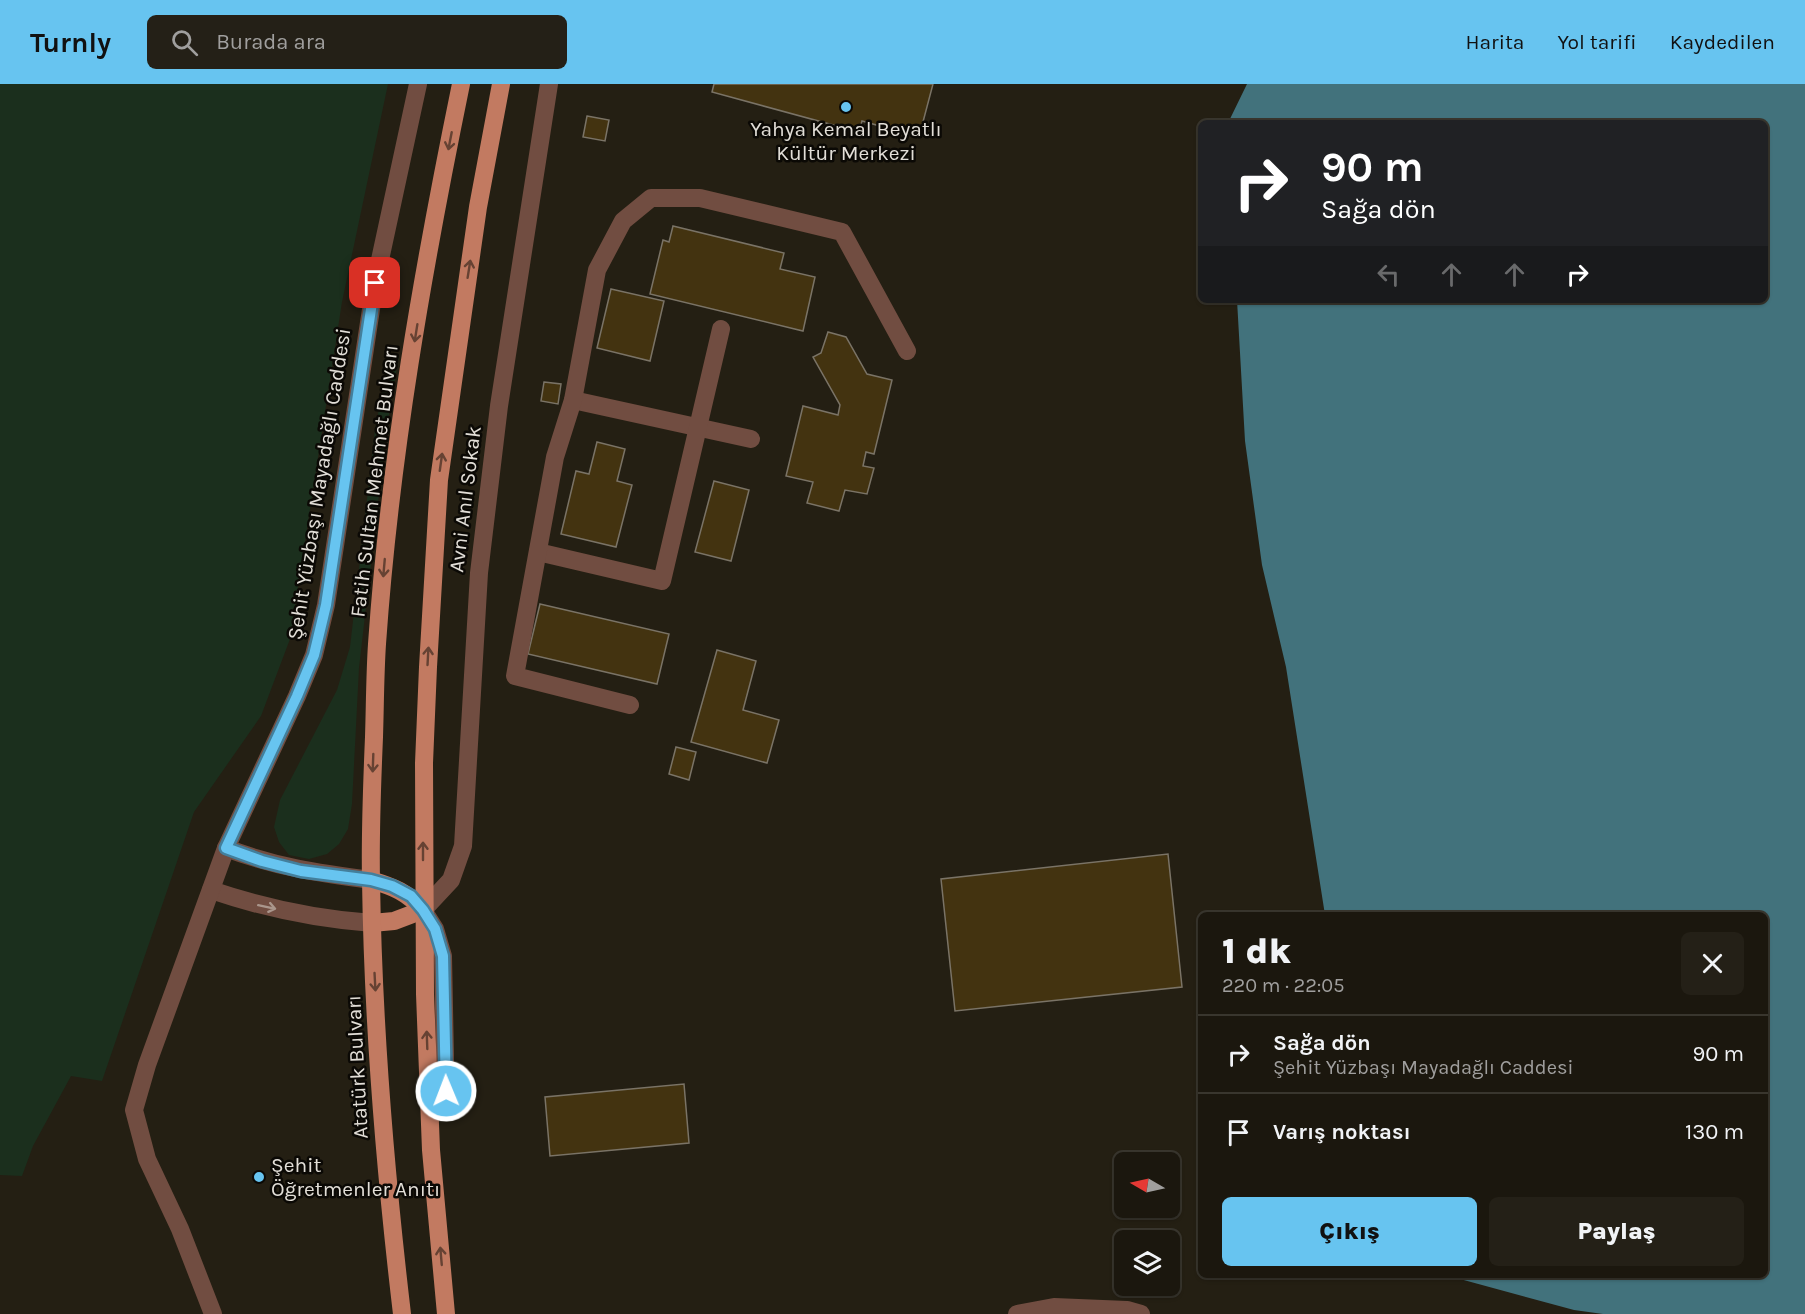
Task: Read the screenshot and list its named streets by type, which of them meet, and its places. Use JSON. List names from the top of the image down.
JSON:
{
  "streets": {
    "main road": ["Fatih Sultan Mehmet Bulvarı", "Atatürk Bulvarı"],
    "street": ["Şehit Yüzbaşı Mayadağlı Caddesi", "Avni Anıl Sokak"]
  },
  "crossings": [
    ["Fatih Sultan Mehmet Bulvarı", "Atatürk Bulvarı"]
  ],
  "places": ["Yahya Kemal Beyatlı Kültür Merkezi", "Şehit Öğretmenler Anıtı"],
  "north": "left",
  "page": {
    "header": "Turnly",
    "search": "Burada ara",
    "nav": ["Harita", "Yol tarifi", "Kaydedilen"],
    "turn": ["90 m", "Sağa dön"],
    "heading": ["1 dk", "220 m · 22:05"],
    "list": [
      {
        "name": "Sağa dön",
        "note": "Şehit Yüzbaşı Mayadağlı Caddesi",
        "value": "90 m"
      },
      {
        "name": "Varış noktası",
        "value": "130 m"
      }
    ],
    "buttons": ["Çıkış", "Paylaş"]
  }
}
